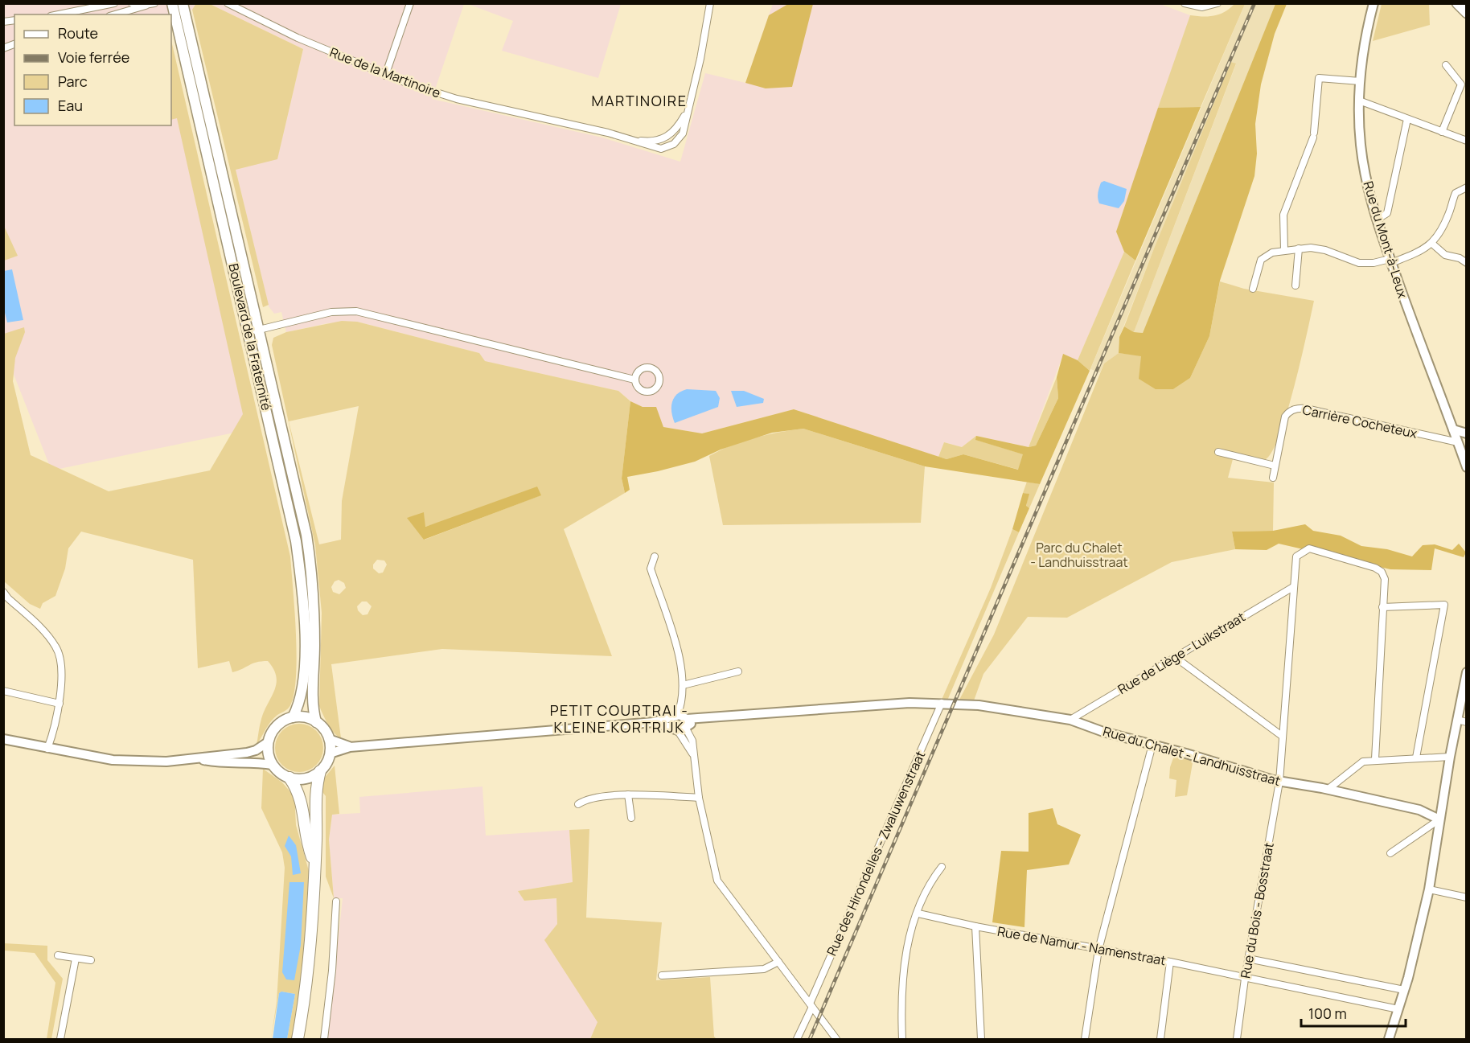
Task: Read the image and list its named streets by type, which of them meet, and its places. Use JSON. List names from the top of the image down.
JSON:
{
  "streets": {
    "main road": ["Boulevard de la Fraternité"],
    "street": [
      "Rue de la Martinoire",
      "Rue du Mont-à-Leux",
      "Carrière Cocheteux",
      "Rue de Liège - Luikstraat",
      "Rue du Chalet - Landhuisstraat",
      "Rue des Hirondelles - Zwaluwenstraat",
      "Rue du Bois - Bosstraat",
      "Rue de Namur - Namenstraat"
    ]
  },
  "crossings": [
    ["Rue du Mont-à-Leux", "Carrière Cocheteux"],
    ["Rue de Liège - Luikstraat", "Rue du Chalet - Landhuisstraat"],
    ["Rue de Liège - Luikstraat", "Rue du Bois - Bosstraat"],
    ["Rue du Chalet - Landhuisstraat", "Rue des Hirondelles - Zwaluwenstraat"],
    ["Rue du Chalet - Landhuisstraat", "Rue du Bois - Bosstraat"],
    ["Rue du Bois - Bosstraat", "Rue de Namur - Namenstraat"]
  ],
  "districts": ["MARTINOIRE", "PETIT COURTRAI - KLEINE KORTRIJK"],
  "parks": ["Parc du Chalet - Landhuisstraat"],
  "legend": [
    "Route",
    "Voie ferrée",
    "Parc",
    "Eau"
  ],
  "scale_bar": "100 m"
}
